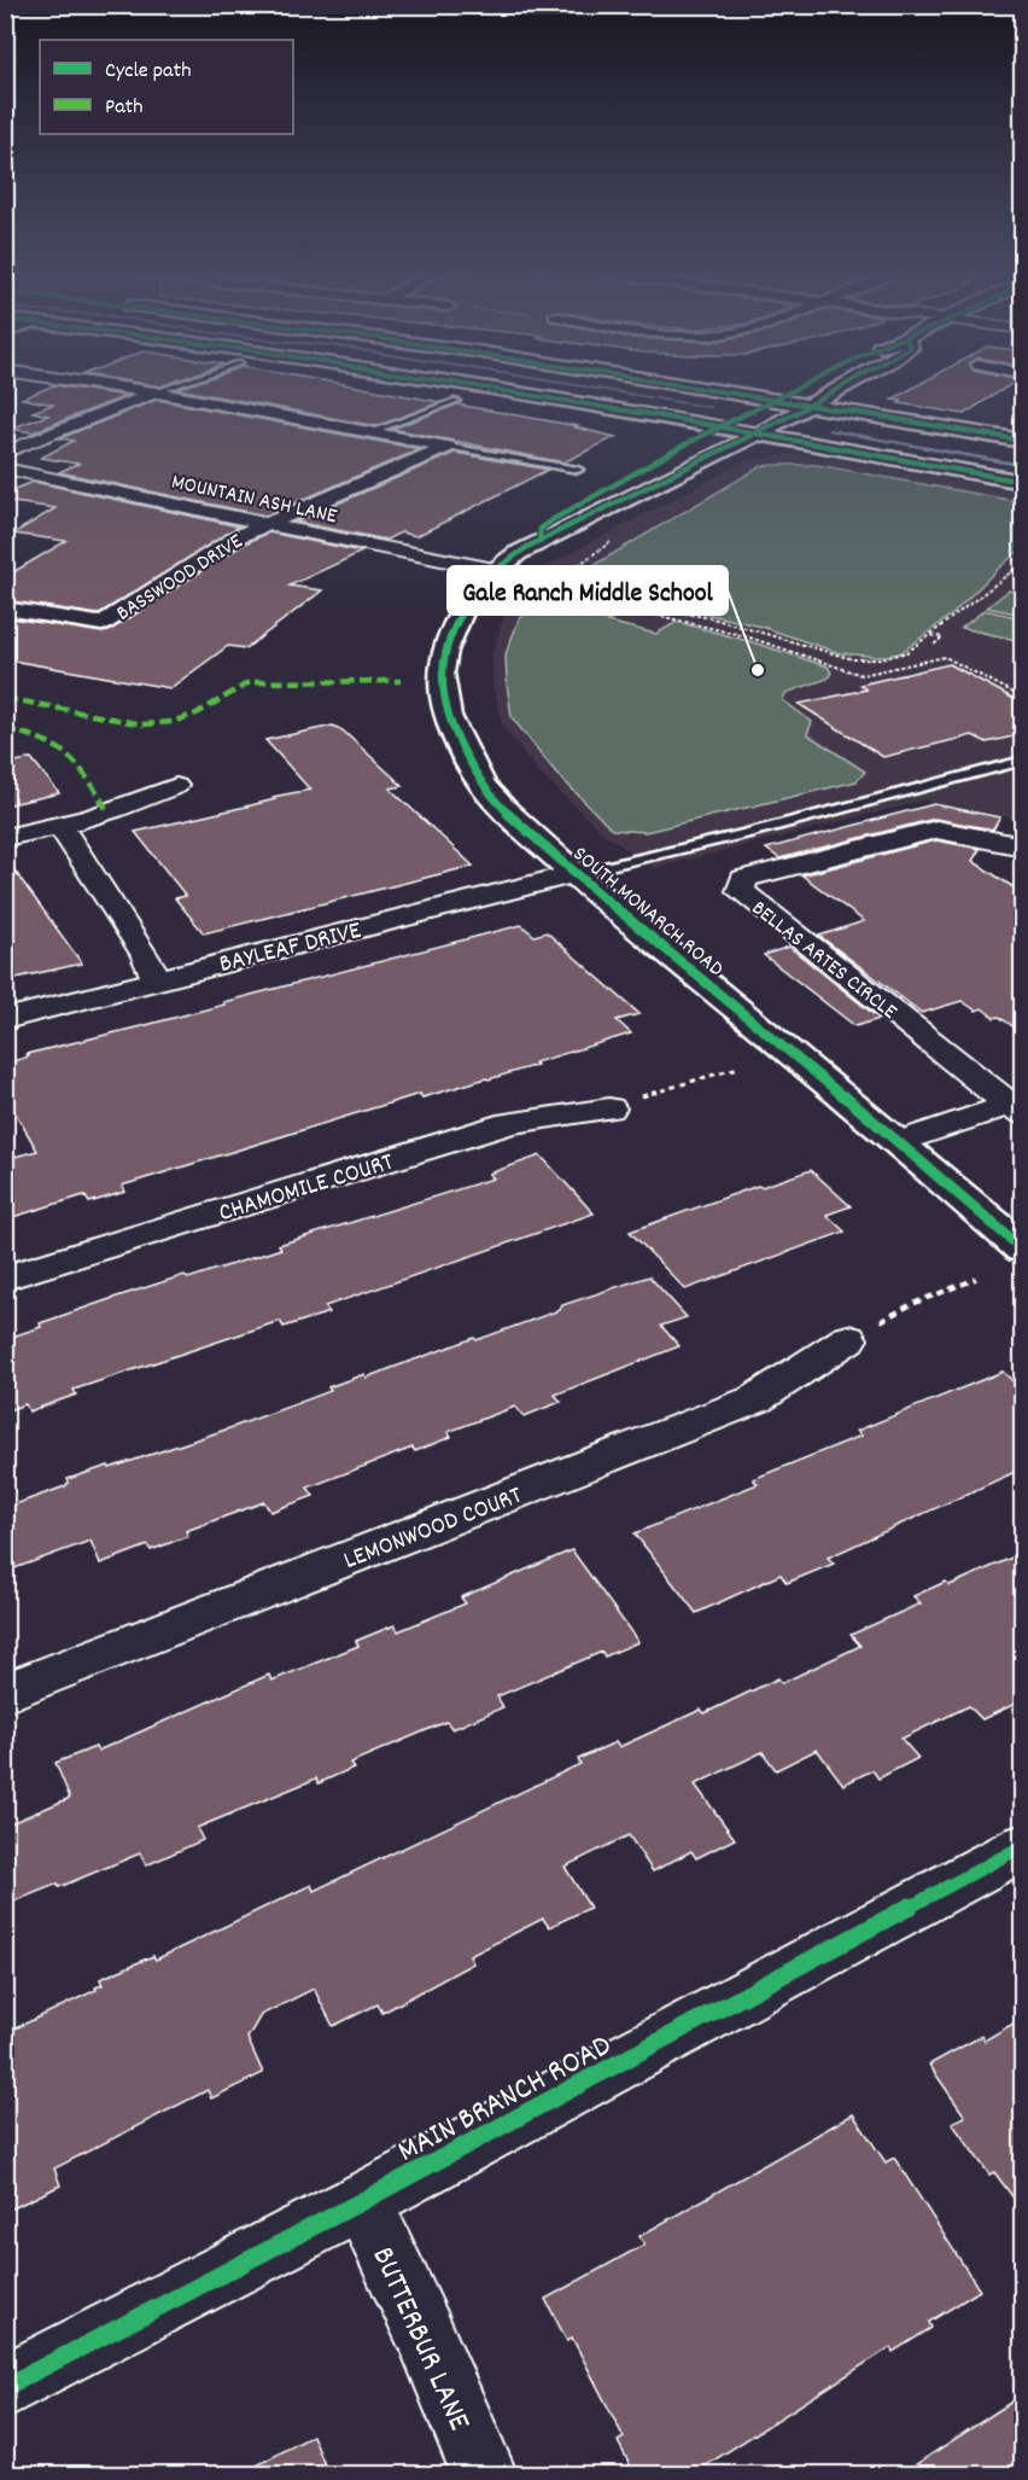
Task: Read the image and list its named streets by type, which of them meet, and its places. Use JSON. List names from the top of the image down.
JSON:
{
  "streets": {
    "street": [
      "MOUNTAIN ASH LANE",
      "BASSWOOD DRIVE",
      "SOUTH MONARCH ROAD",
      "BAYLEAF DRIVE",
      "BELLAS ARTES CIRCLE",
      "CHAMOMILE COURT",
      "LEMONWOOD COURT",
      "MAIN BRANCH ROAD",
      "BUTTERBUR LANE"
    ]
  },
  "crossings": [
    ["MOUNTAIN ASH LANE", "BASSWOOD DRIVE"],
    ["MOUNTAIN ASH LANE", "SOUTH MONARCH ROAD"],
    ["SOUTH MONARCH ROAD", "BAYLEAF DRIVE"],
    ["SOUTH MONARCH ROAD", "BELLAS ARTES CIRCLE"],
    ["MAIN BRANCH ROAD", "BUTTERBUR LANE"]
  ],
  "places": ["Gale Ranch Middle School"],
  "legend": ["Cycle path", "Path"]
}
